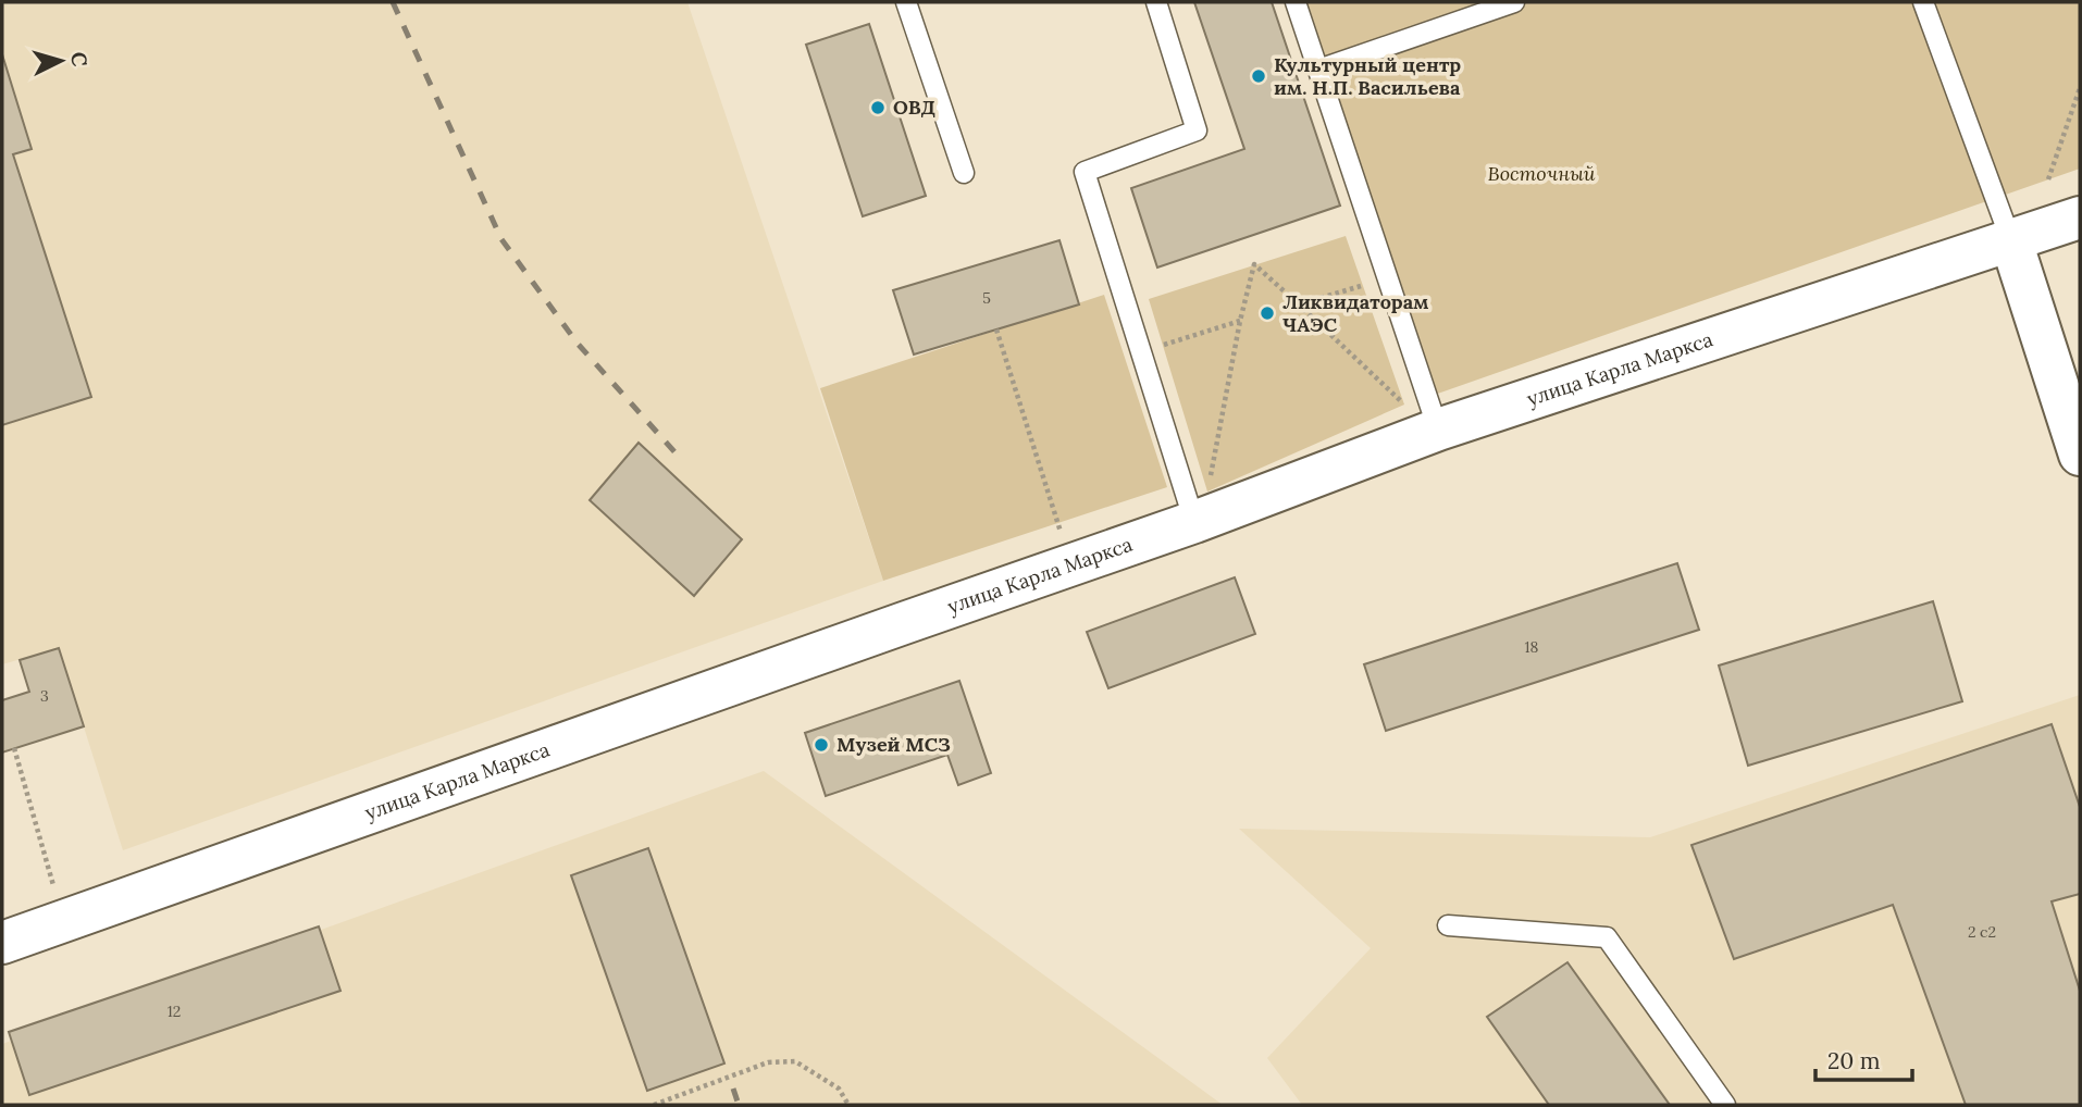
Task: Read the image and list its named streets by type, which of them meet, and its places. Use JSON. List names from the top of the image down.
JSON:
{
  "streets": {
    "street": ["улица Карла Маркса"]
  },
  "parks": ["Восточный"],
  "places": [
    "Культурный центр им. Н.П. Васильева",
    "ОВД",
    "Ликвидаторам ЧАЭС",
    "Музей МСЗ"
  ],
  "house_numbers": [
    "5",
    "18",
    "3",
    "2 с2",
    "12"
  ],
  "scale_bar": "20 m",
  "north": "right"
}
